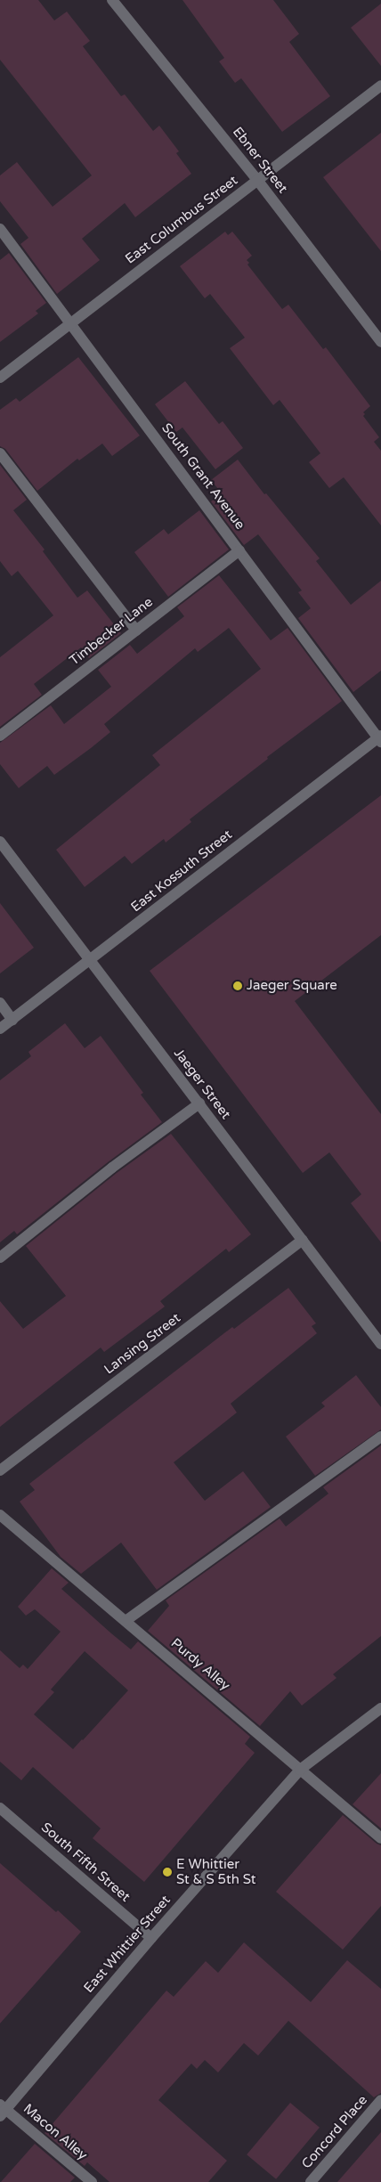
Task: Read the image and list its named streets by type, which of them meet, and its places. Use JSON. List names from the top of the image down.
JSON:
{
  "streets": {
    "street": [
      "Ebner Street",
      "East Columbus Street",
      "South Grant Avenue",
      "Timbecker Lane",
      "East Kossuth Street",
      "Jaeger Street",
      "Lansing Street",
      "Purdy Alley",
      "South Fifth Street",
      "East Whittier Street",
      "Macon Alley",
      "Concord Place"
    ]
  },
  "crossings": [
    ["Ebner Street", "East Columbus Street"],
    ["East Columbus Street", "South Grant Avenue"],
    ["South Grant Avenue", "Timbecker Lane"],
    ["South Grant Avenue", "East Kossuth Street"],
    ["East Kossuth Street", "Jaeger Street"],
    ["Jaeger Street", "Lansing Street"],
    ["Purdy Alley", "East Whittier Street"],
    ["South Fifth Street", "East Whittier Street"],
    ["East Whittier Street", "Macon Alley"]
  ],
  "places": ["Jaeger Square", "E Whittier St & S 5th St"]
}
